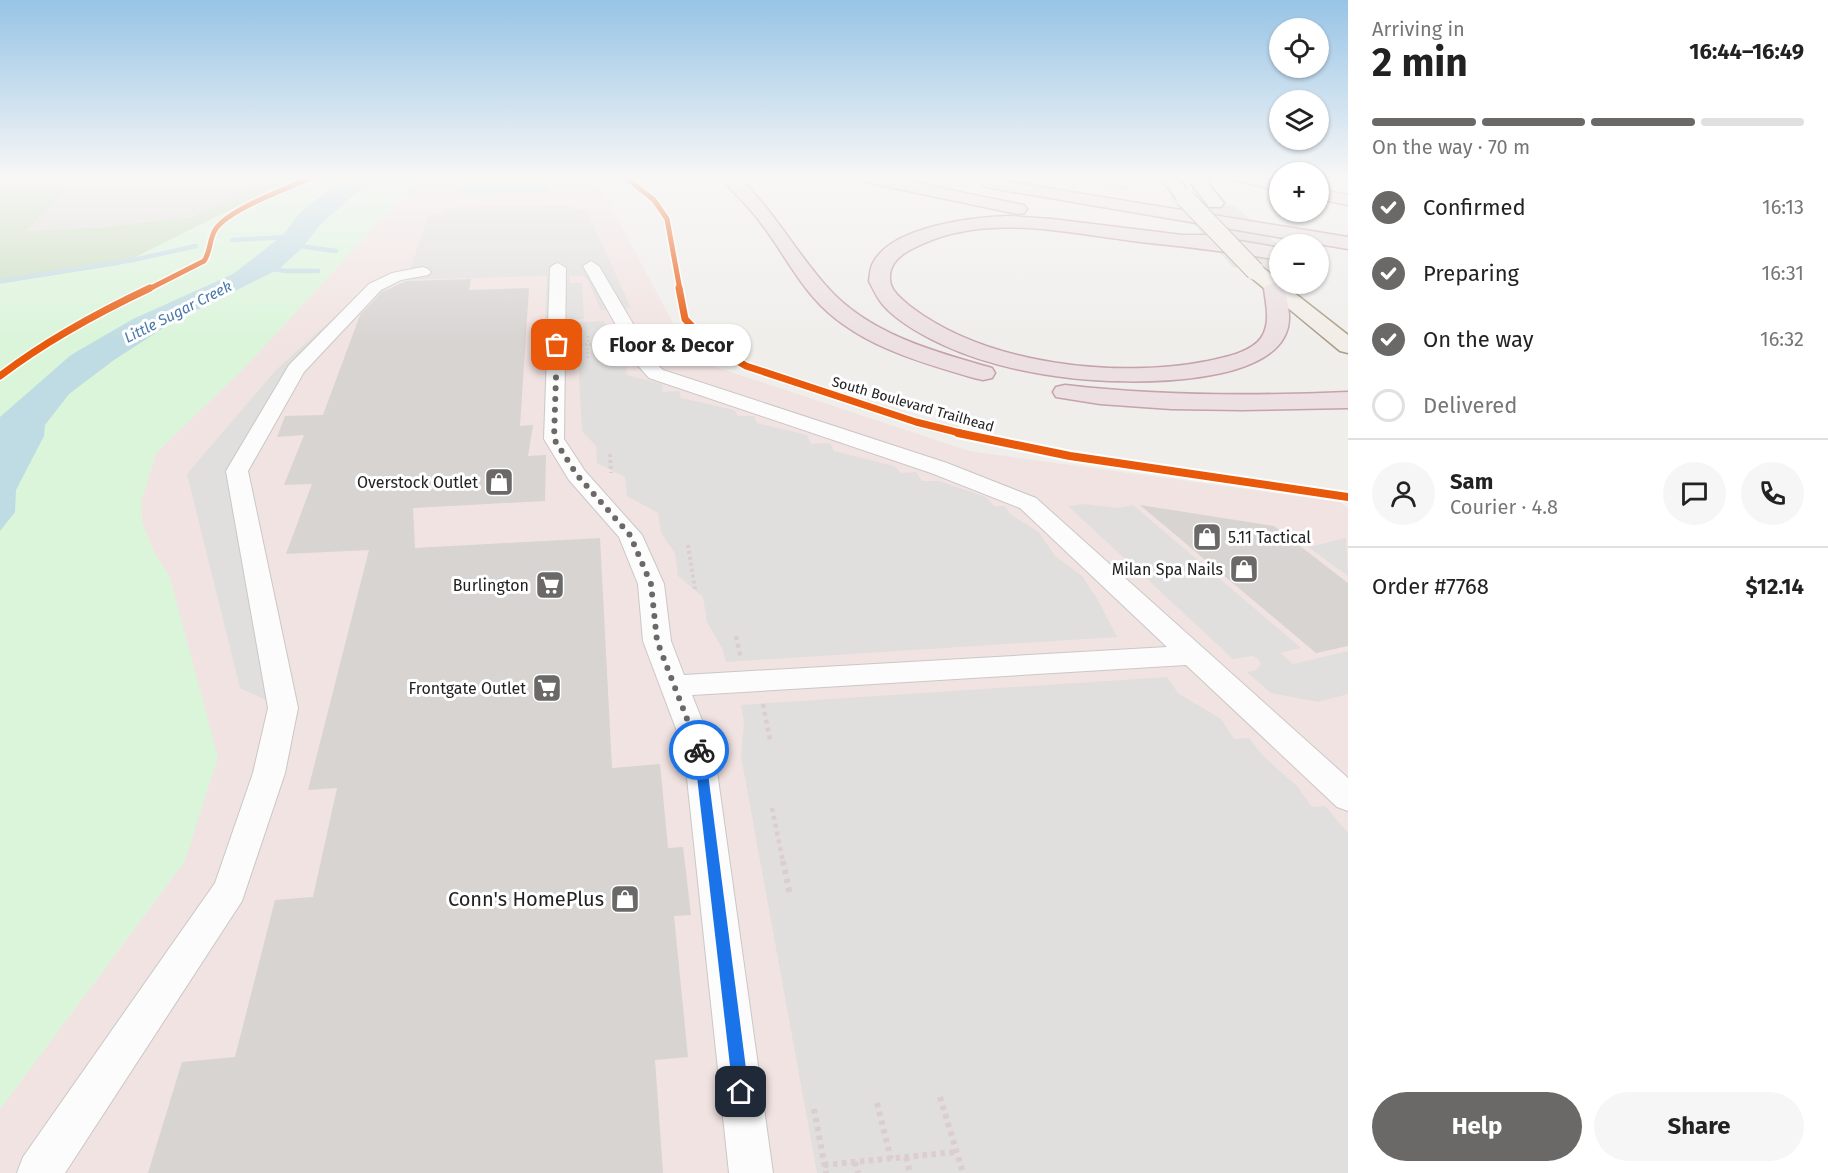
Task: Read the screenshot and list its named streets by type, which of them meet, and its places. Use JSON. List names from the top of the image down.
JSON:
{
  "streets": {
    "cycle path": ["South Boulevard Trailhead"]
  },
  "water": ["Little Sugar Creek"],
  "places": {
    "other": ["Floor & Decor"],
    "shop": [
      "Overstock Outlet",
      "5.11 Tactical",
      "Milan Spa Nails",
      "Conn's HomePlus"
    ],
    "supermarket": ["Burlington", "Frontgate Outlet"]
  },
  "page": {
    "heading": ["2 min", "Arriving in", "16:44–16:49"],
    "panel": [
      "Sam",
      "Courier · 4.8",
      "Order #7768",
      "$12.14"
    ],
    "map_buttons": ["+", "−"],
    "bar": "On the way · 70 m",
    "list": [
      ["Confirmed", "16:13"],
      ["Preparing", "16:31"],
      ["On the way", "16:32"],
      "Delivered"
    ],
    "bubble": "Floor & Decor",
    "buttons": ["Help", "Share"]
  }
}
